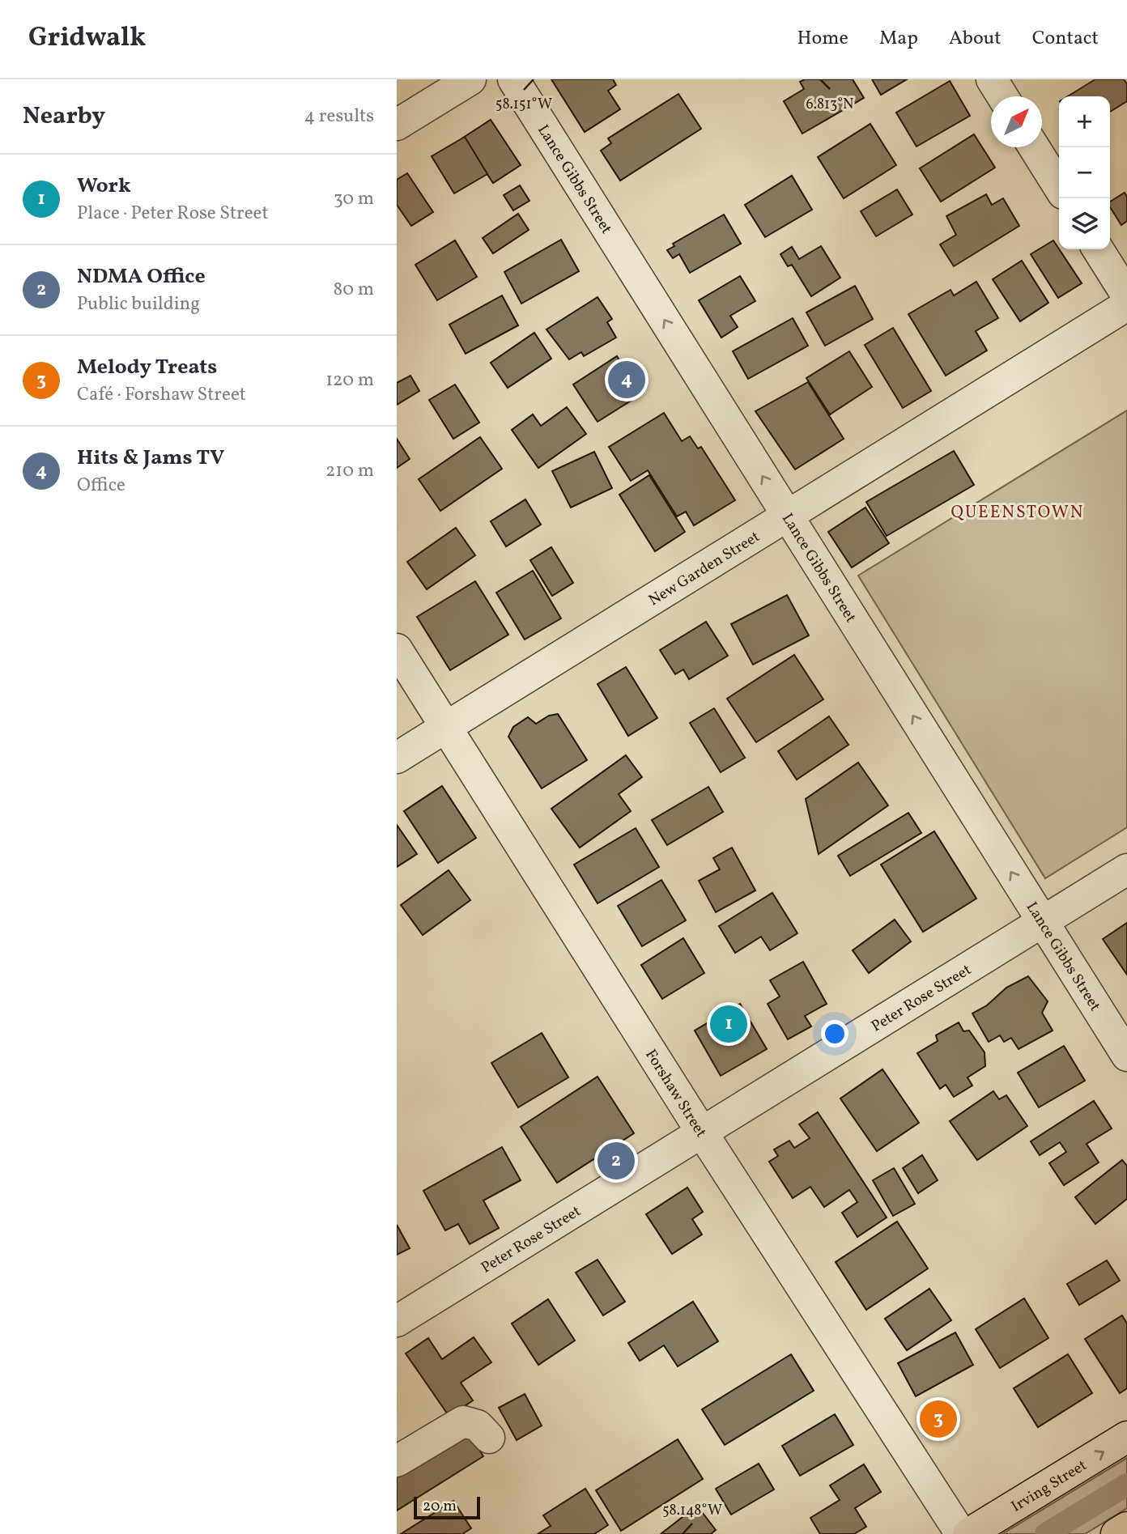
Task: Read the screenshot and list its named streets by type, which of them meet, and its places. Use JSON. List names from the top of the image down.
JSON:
{
  "streets": {
    "main road": ["Irving Street"],
    "street": [
      "Lance Gibbs Street",
      "New Garden Street",
      "Peter Rose Street",
      "Forshaw Street"
    ]
  },
  "crossings": [
    ["Lance Gibbs Street", "New Garden Street"],
    ["Lance Gibbs Street", "Peter Rose Street"],
    ["New Garden Street", "Forshaw Street"],
    ["Peter Rose Street", "Forshaw Street"]
  ],
  "one_way": ["Lance Gibbs Street", "Irving Street"],
  "districts": ["QUEENSTOWN"],
  "scale_bar": "20 m",
  "north": "top right",
  "page": {
    "header": "Gridwalk",
    "nav": [
      "Home",
      "Map",
      "About",
      "Contact"
    ],
    "heading": ["Nearby", "4 results"],
    "map_buttons": ["+", "−"],
    "list": [
      {
        "mark": "1",
        "name": "Work",
        "note": "Place · Peter Rose Street",
        "value": "30 m"
      },
      {
        "mark": "2",
        "name": "NDMA Office",
        "note": "Public building",
        "value": "80 m"
      },
      {
        "mark": "3",
        "name": "Melody Treats",
        "note": "Café · Forshaw Street",
        "value": "120 m"
      },
      {
        "mark": "4",
        "name": "Hits & Jams TV",
        "note": "Office",
        "value": "210 m"
      }
    ],
    "pins": [
      "4",
      "1",
      "2",
      "3"
    ],
    "scale": "20 m"
  },
  "coordinates": ["6.813°N", "58.151°W", "58.148°W"]
}
